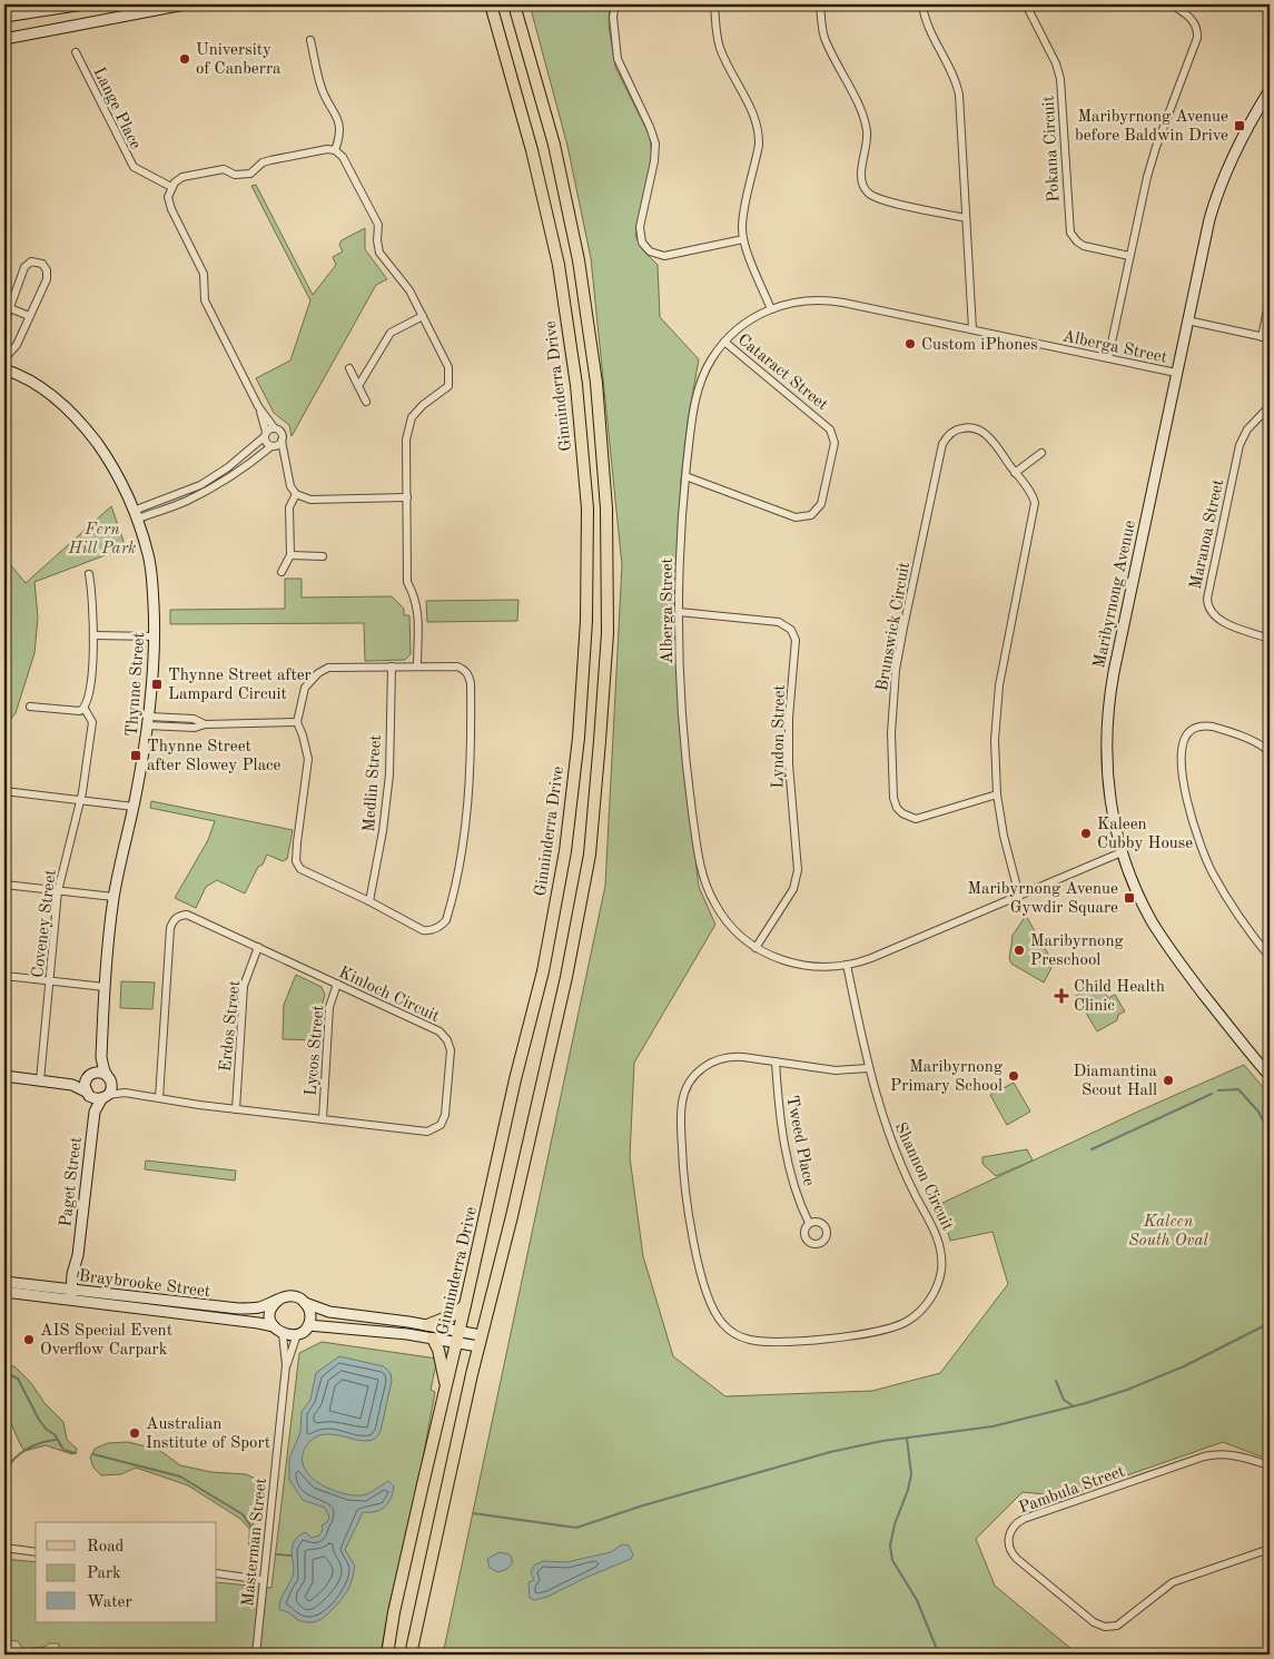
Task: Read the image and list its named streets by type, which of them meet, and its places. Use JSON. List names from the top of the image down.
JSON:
{
  "streets": {
    "main road": ["Ginninderra Drive"],
    "street": [
      "Lange Place",
      "Pokana Circuit",
      "Alberga Street",
      "Cataract Street",
      "Maranoa Street",
      "Maribyrnong Avenue",
      "Brunswick Circuit",
      "Thynne Street",
      "Lyndon Street",
      "Medlin Street",
      "Coveney Street",
      "Kinloch Circuit",
      "Erdos Street",
      "Lycos Street",
      "Tweed Place",
      "Shannon Circuit",
      "Paget Street",
      "Braybrooke Street",
      "Pambula Street",
      "Masterman Street"
    ]
  },
  "crossings": [
    ["Alberga Street", "Cataract Street"],
    ["Alberga Street", "Maribyrnong Avenue"],
    ["Alberga Street", "Brunswick Circuit"],
    ["Alberga Street", "Lyndon Street"],
    ["Alberga Street", "Shannon Circuit"],
    ["Thynne Street", "Kinloch Circuit"],
    ["Thynne Street", "Paget Street"],
    ["Kinloch Circuit", "Erdos Street"],
    ["Kinloch Circuit", "Lycos Street"],
    ["Kinloch Circuit", "Paget Street"],
    ["Tweed Place", "Shannon Circuit"],
    ["Paget Street", "Braybrooke Street"],
    ["Braybrooke Street", "Masterman Street"]
  ],
  "parks": ["Fern Hill Park", "Kaleen South Oval"],
  "places": {
    "other": [
      "University of Canberra",
      "Custom iPhones",
      "Kaleen Cubby House",
      "Maribyrnong Preschool",
      "Maribyrnong Primary School",
      "Diamantina Scout Hall",
      "AIS Special Event Overflow Carpark",
      "Australian Institute of Sport"
    ],
    "transit": [
      "Maribyrnong Avenue before Baldwin Drive",
      "Thynne Street after Lampard Circuit",
      "Thynne Street after Slowey Place",
      "Maribyrnong Avenue Gywdir Square"
    ],
    "health": ["Child Health Clinic"]
  },
  "legend": ["Road", "Park", "Water"]
}
